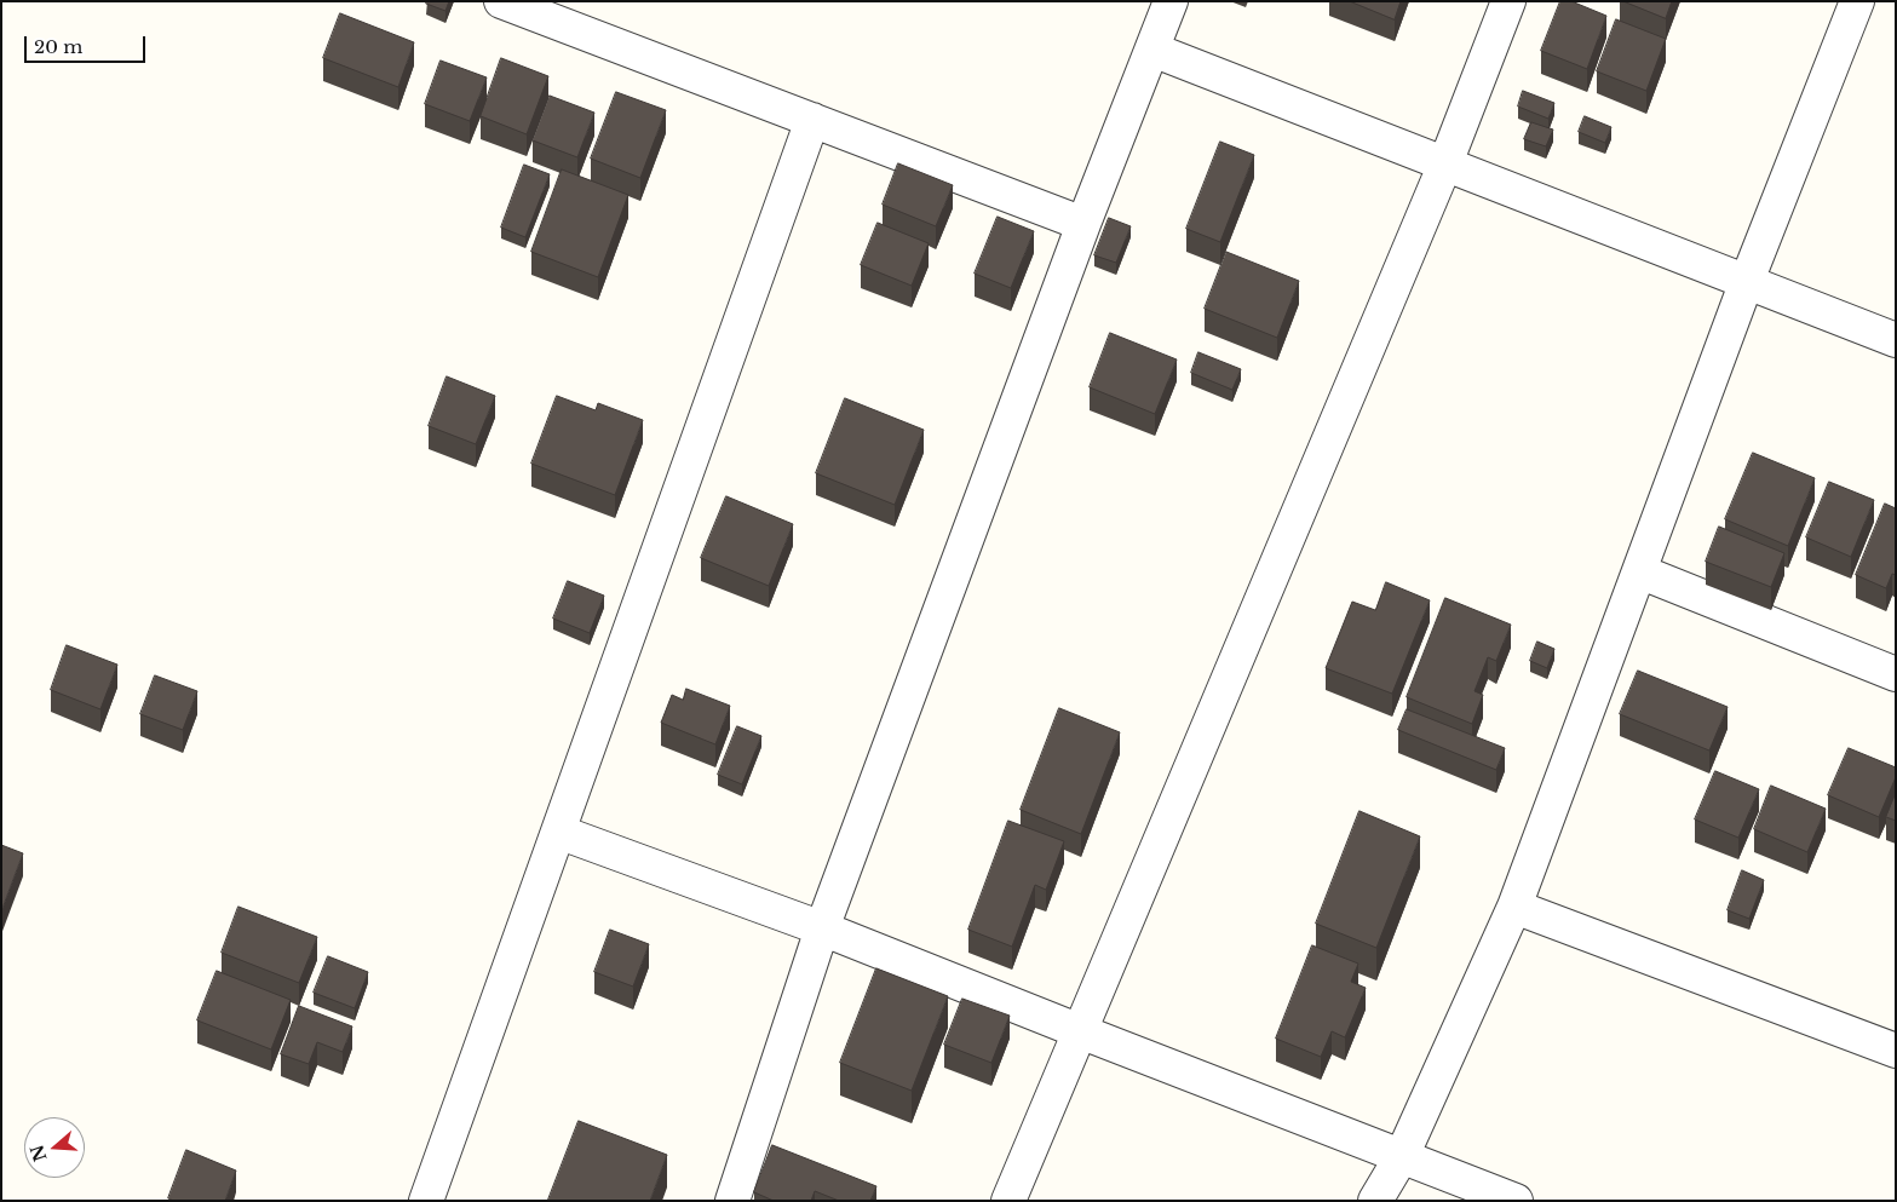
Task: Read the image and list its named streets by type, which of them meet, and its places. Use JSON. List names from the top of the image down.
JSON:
{
  "scale_bar": "20 m",
  "north": "left"
}
